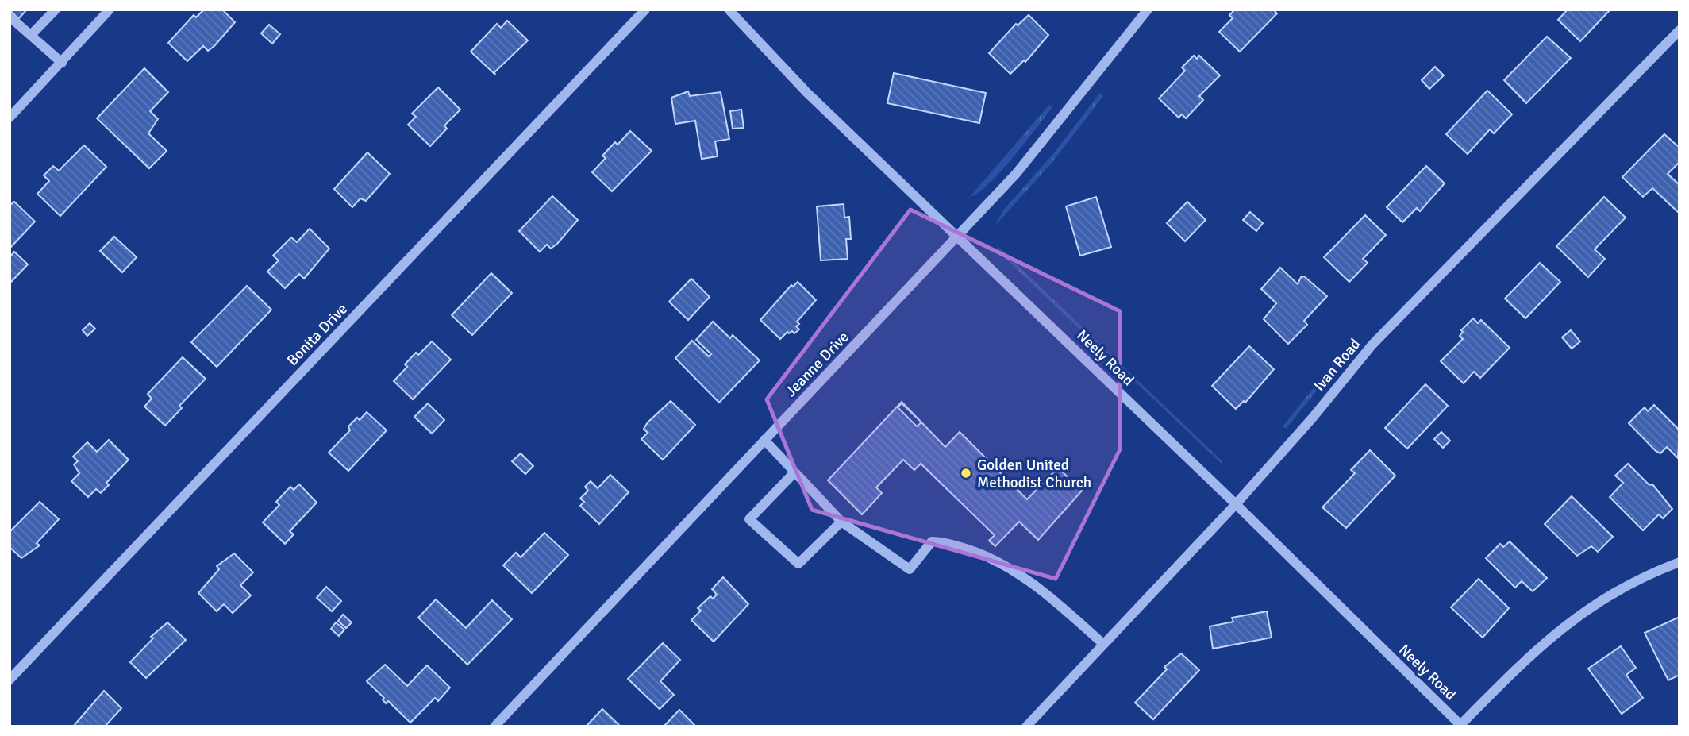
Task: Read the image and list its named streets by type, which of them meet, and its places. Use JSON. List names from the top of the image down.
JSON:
{
  "streets": {
    "street": [
      "Bonita Drive",
      "Neely Road",
      "Jeanne Drive",
      "Ivan Road"
    ]
  },
  "crossings": [
    ["Neely Road", "Jeanne Drive"],
    ["Neely Road", "Ivan Road"]
  ],
  "places": ["Golden United Methodist Church"]
}
